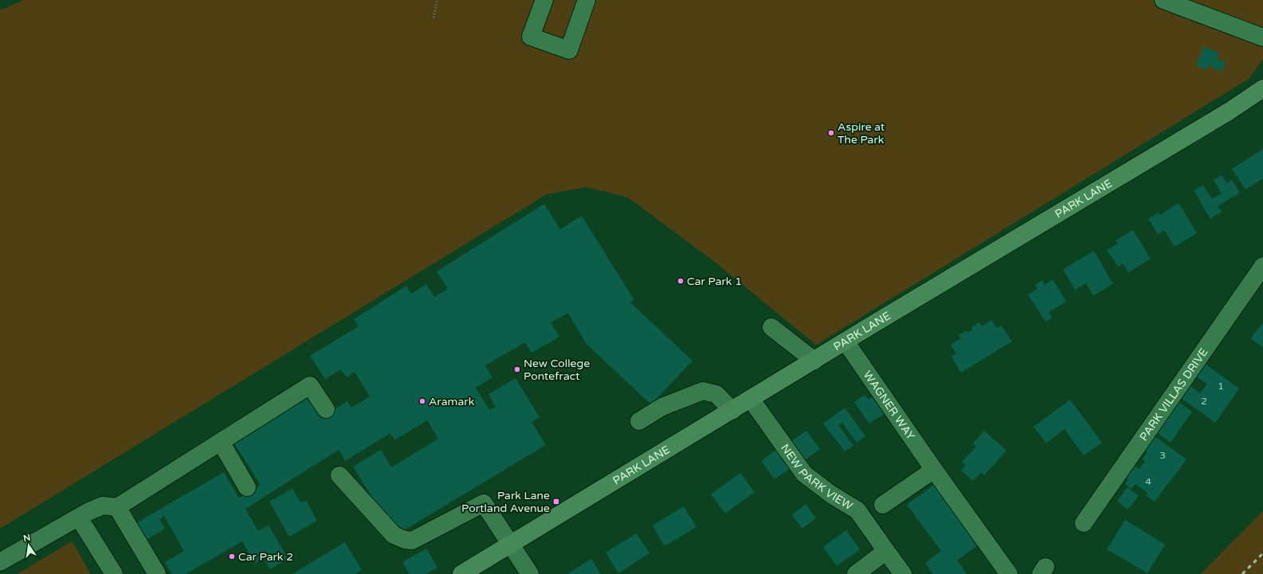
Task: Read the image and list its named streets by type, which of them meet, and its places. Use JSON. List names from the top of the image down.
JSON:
{
  "streets": {
    "main road": ["PARK LANE"],
    "street": ["PARK VILLAS DRIVE", "WAGNER WAY", "NEW PARK VIEW"]
  },
  "crossings": [
    ["PARK LANE", "WAGNER WAY"],
    ["PARK LANE", "NEW PARK VIEW"]
  ],
  "places": {
    "other": [
      "Aspire at The Park",
      "Car Park 1",
      "New College Pontefract",
      "Aramark",
      "Car Park 2"
    ],
    "transit": ["Park Lane Portland Avenue"]
  },
  "house_numbers": [
    "1",
    "2",
    "3",
    "4"
  ],
  "north": "top"
}
